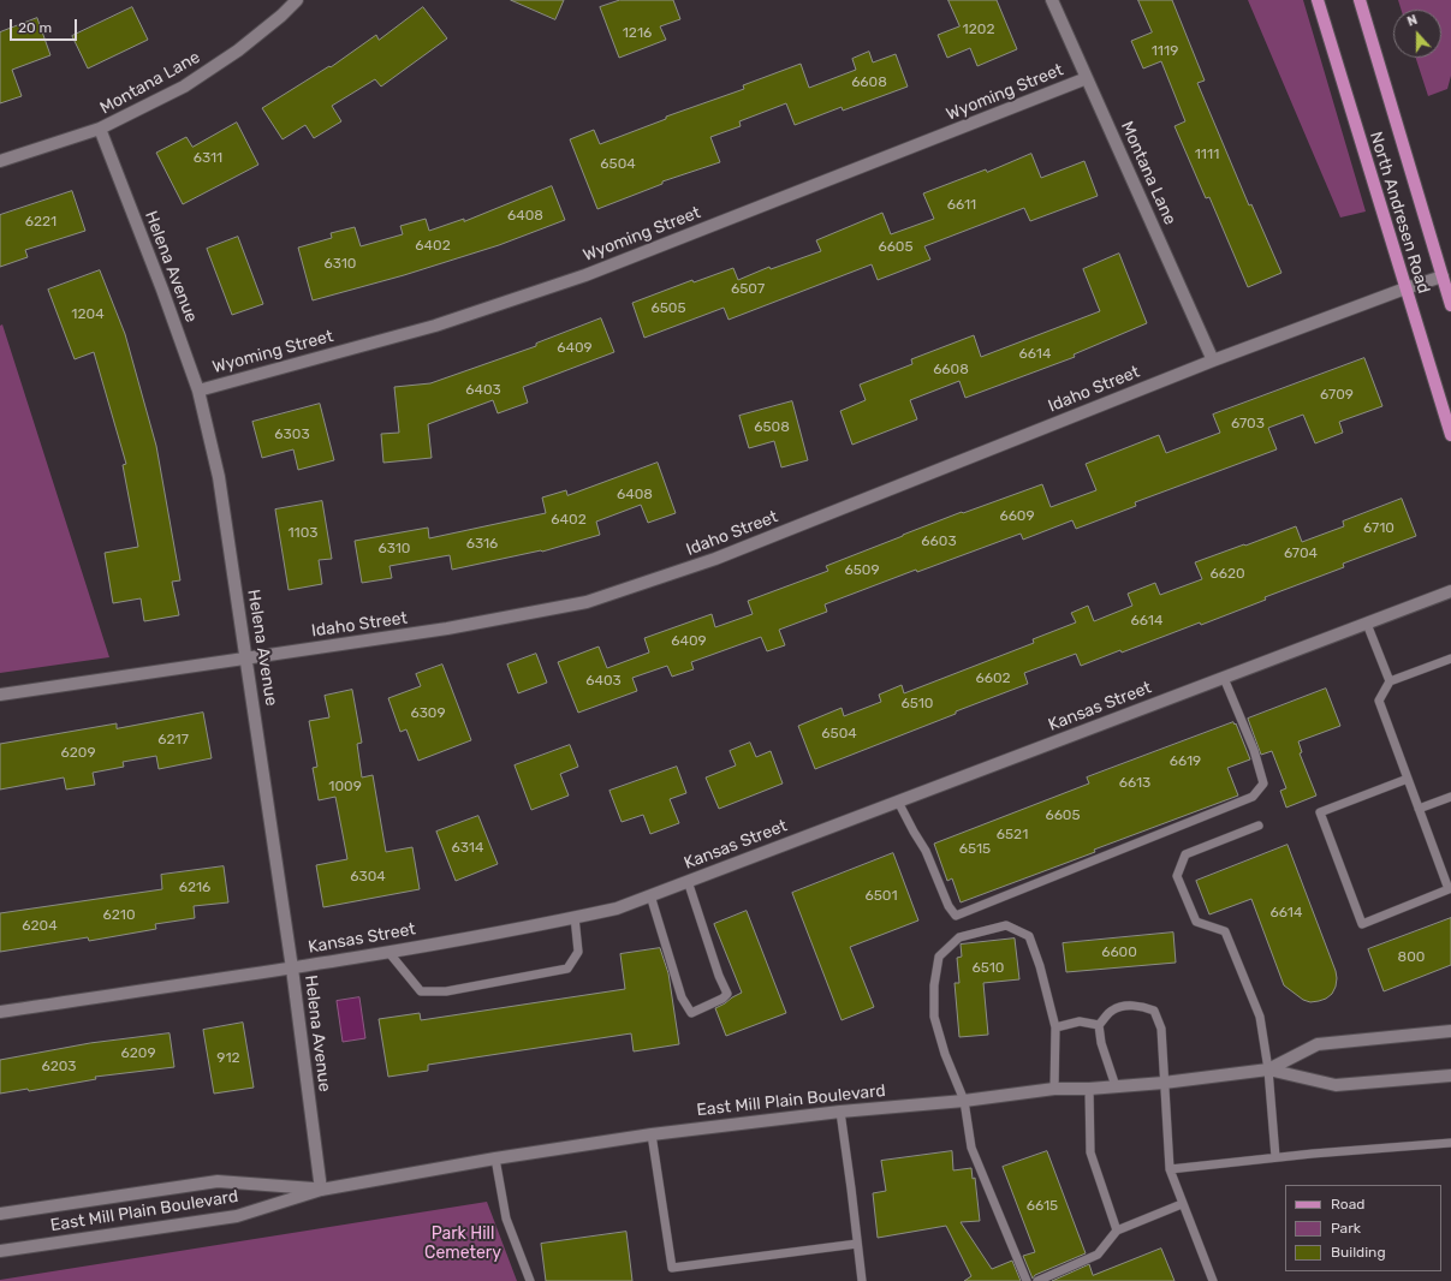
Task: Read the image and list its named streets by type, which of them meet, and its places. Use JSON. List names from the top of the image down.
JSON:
{
  "streets": {
    "main road": ["North Andresen Road"],
    "street": [
      "Montana Lane",
      "Wyoming Street",
      "Helena Avenue",
      "Idaho Street",
      "Kansas Street",
      "East Mill Plain Boulevard"
    ]
  },
  "crossings": [
    ["Montana Lane", "Wyoming Street"],
    ["Montana Lane", "Helena Avenue"],
    ["Montana Lane", "Idaho Street"],
    ["Wyoming Street", "Helena Avenue"],
    ["North Andresen Road", "Idaho Street"],
    ["Helena Avenue", "Idaho Street"],
    ["Helena Avenue", "Kansas Street"],
    ["Helena Avenue", "East Mill Plain Boulevard"]
  ],
  "parks": ["Park Hill Cemetery"],
  "house_numbers": [
    "1202",
    "1216",
    "1119",
    "6608",
    "1111",
    "6311",
    "6504",
    "6611",
    "6408",
    "6221",
    "6402",
    "6605",
    "6310",
    "6507",
    "6505",
    "1204",
    "6409",
    "6614",
    "6608",
    "6403",
    "6709",
    "6703",
    "6508",
    "6303",
    "6408",
    "6609",
    "6402",
    "6710",
    "1103",
    "6603",
    "6316",
    "6310",
    "6704",
    "6509",
    "6620",
    "6614",
    "6409",
    "6602",
    "6403",
    "6510",
    "6309",
    "6504",
    "6217",
    "6209",
    "6619",
    "6613",
    "1009",
    "6605",
    "6521",
    "6314",
    "6515",
    "6304",
    "6216",
    "6501",
    "6614",
    "6210",
    "6204",
    "6600",
    "800",
    "6510",
    "6209",
    "912",
    "6203",
    "6615"
  ],
  "legend": ["Road", "Park", "Building"],
  "scale_bar": "20 m",
  "north": "top"
}
